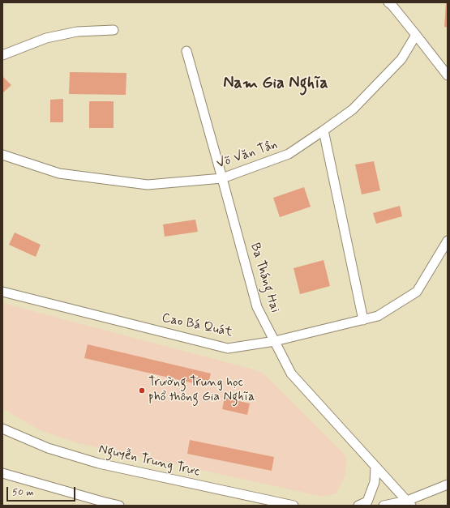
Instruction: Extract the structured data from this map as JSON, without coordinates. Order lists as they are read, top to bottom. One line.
{"streets":{"street":["Võ Văn Tần","Ba Tháng Hai","Cao Bá Quát","Nguyễn Trung Trực"]},"crossings":[["Võ Văn Tần","Ba Tháng Hai"],["Ba Tháng Hai","Cao Bá Quát"]],"districts":["Nam Gia Nghĩa"],"places":["Trường Trung học phổ thông Gia Nghĩa"],"scale_bar":"50 m"}
